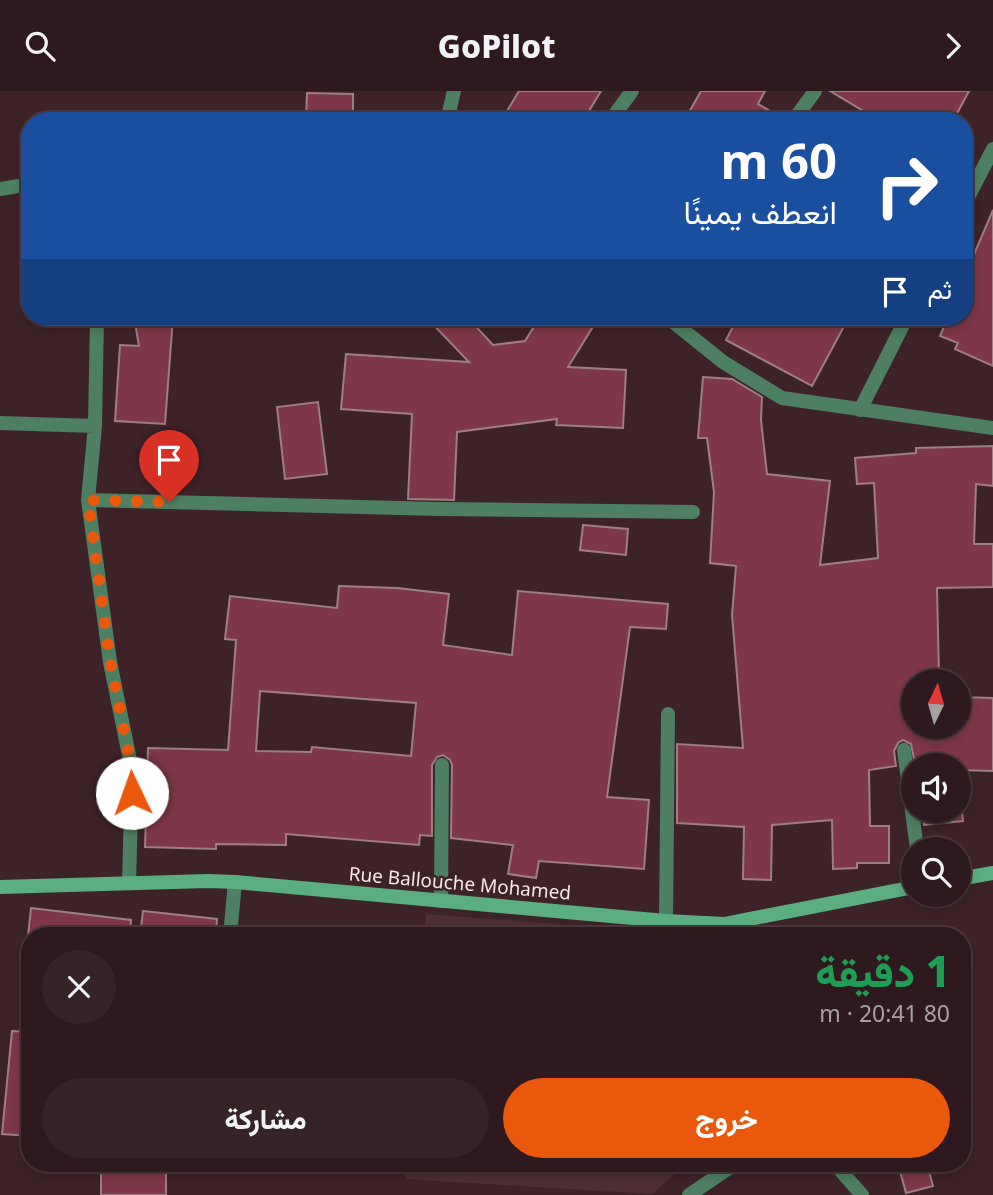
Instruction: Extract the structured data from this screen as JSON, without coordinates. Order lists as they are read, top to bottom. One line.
{"streets":{"street":["Rue Ballouche Mohamed"]},"north":"top","page":{"header":"GoPilot","turn":["60 m","انعطف يمينًا"],"then":"ثم","heading":["1 دقيقة","80 m · 20:41"],"buttons":["خروج","مشاركة"]}}
